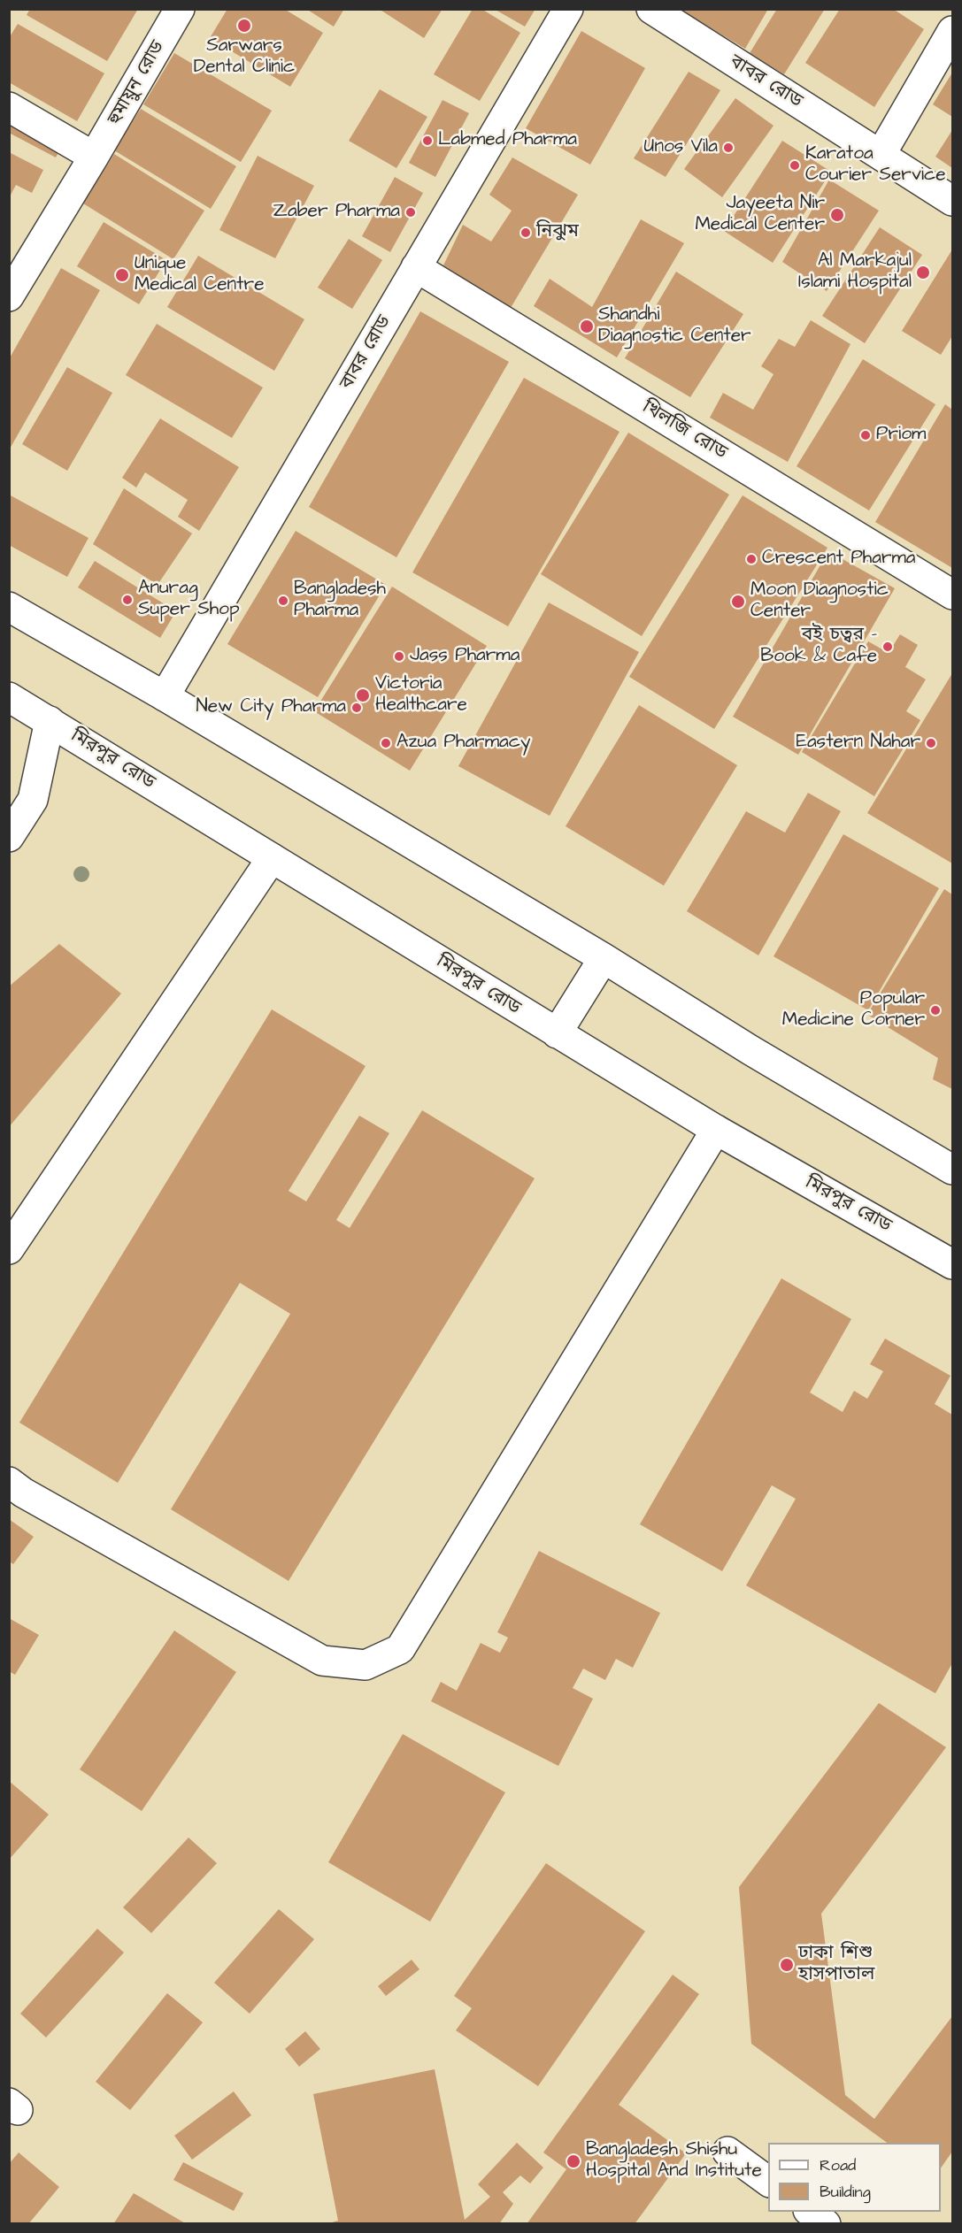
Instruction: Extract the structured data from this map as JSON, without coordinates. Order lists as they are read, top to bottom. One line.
{"streets":{"main road":["বাবর রোড","হুমায়ুন রোড","খিলজি রোড","মিরপুর রোড"]},"crossings":[["বাবর রোড","খিলজি রোড"]],"places":["Sarwars Dental Clinic","Labmed Pharma","Unos Vila","Karatoa Courier Service","Zaber Pharma","Jayeeta Nir Medical Center","নিঝুম","Al Markajul Islami Hospital","Unique Medical Centre","Shandhi Diagnostic Center","Priom","Crescent Pharma","Anurag Super Shop","Bangladesh Pharma","Moon Diagnostic Center","বই চত্বর - Book & Cafe","Jass Pharma","Victoria Healthcare","New City Pharma","Azua Pharmacy","Eastern Nahar","Popular Medicine Corner","ঢাকা শিশু হাসপাতাল","Bangladesh Shishu Hospital And Institute"],"legend":["Road","Building"]}
